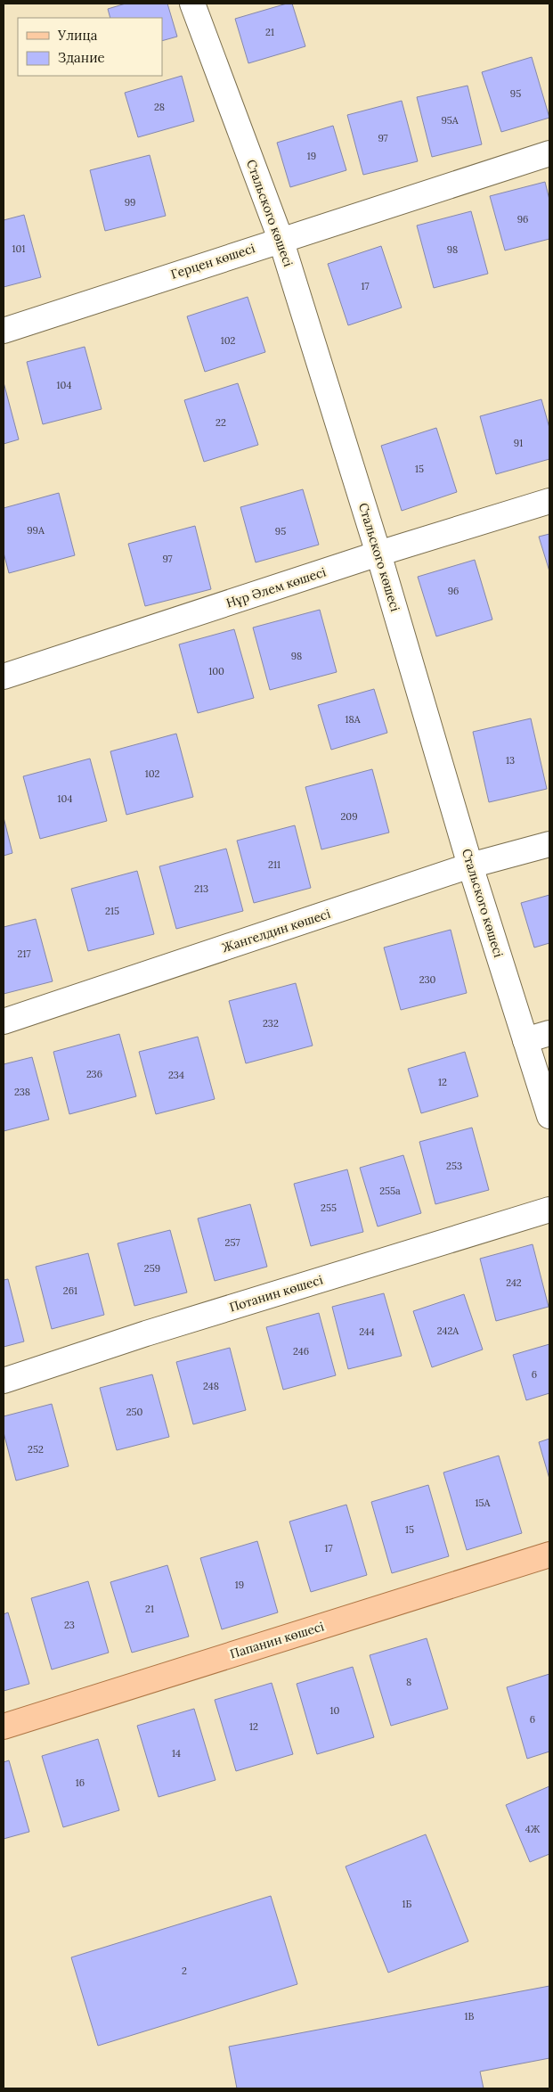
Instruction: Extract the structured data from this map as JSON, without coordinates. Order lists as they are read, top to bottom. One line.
{"streets":{"main road":["Папанин көшесі"],"street":["Стальского көшесі","Герцен көшесі","Нұр Әлем көшесі","Жангелдин көшесі","Потанин көшесі"]},"crossings":[["Стальского көшесі","Герцен көшесі"],["Стальского көшесі","Нұр Әлем көшесі"],["Стальского көшесі","Жангелдин көшесі"]],"house_numbers":["21","95","28","95А","97","19","99","96","101","98","17","102","104","22","91","15","99А","95","97","96","98","100","18А","13","102","104","209","211","213","215","217","230","232","236","234","12","238","253","255а","255","257","259","242","261","242А","244","246","6","248","250","252","15А","15","17","19","21","23","8","10","6","12","14","16","4Ж","1Б","2","1В"],"legend":["Улица","Здание"]}
